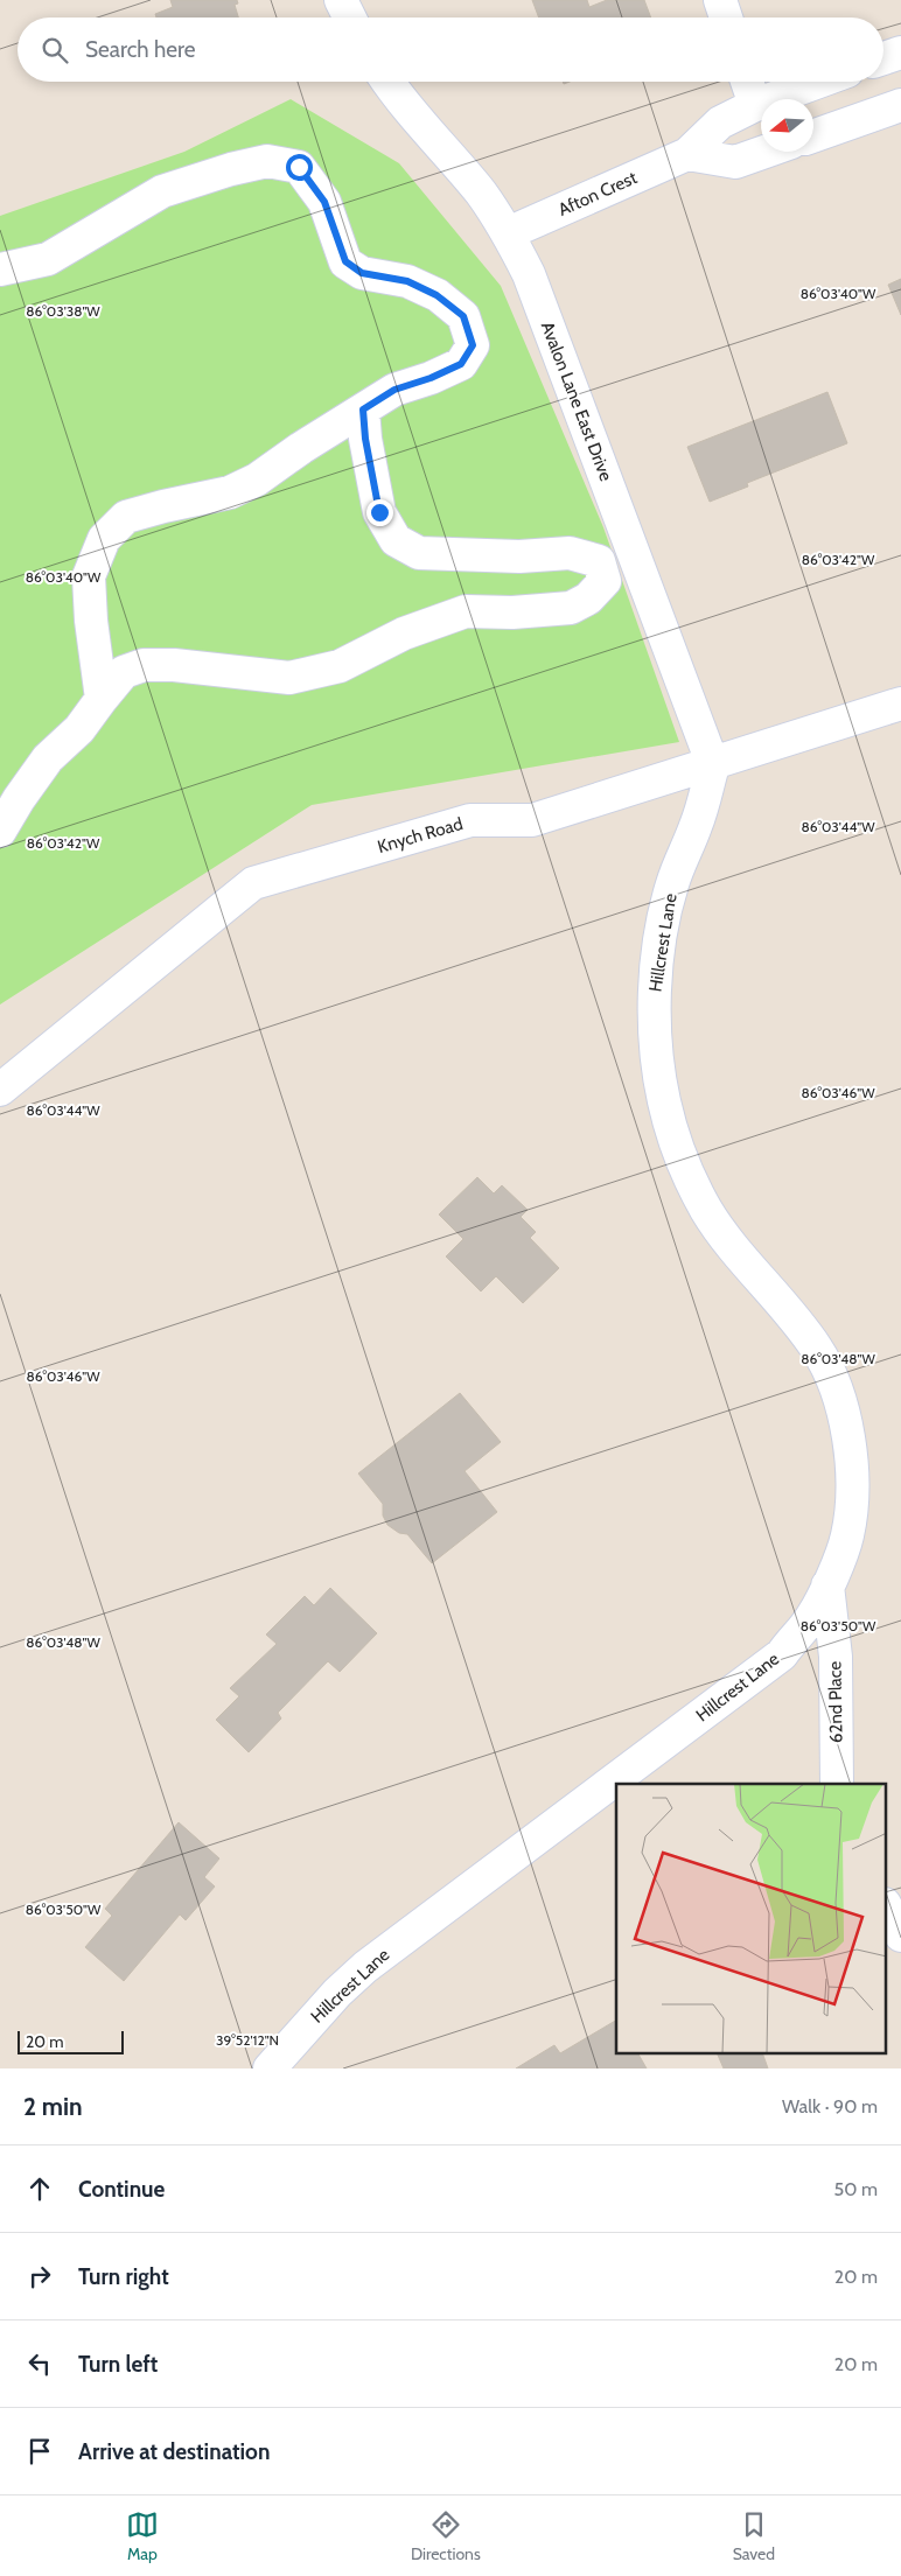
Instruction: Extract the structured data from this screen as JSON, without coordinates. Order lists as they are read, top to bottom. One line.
{"streets":{"street":["Afton Crest","Avalon Lane East Drive","Knych Road","Hillcrest Lane","62nd Place"]},"crossings":[["Afton Crest","Avalon Lane East Drive"],["Avalon Lane East Drive","Knych Road"],["Avalon Lane East Drive","Hillcrest Lane"],["Knych Road","Hillcrest Lane"],["Hillcrest Lane","62nd Place"]],"scale_bar":"20 m","north":"left","page":{"search":"Search here","scale":"20 m","heading":["2 min","Walk · 90 m"],"list":[["Continue","50 m"],["Turn right","20 m"],["Turn left","20 m"],"Arrive at destination"],"nav":["Map","Directions","Saved"]},"coordinates":["86°03'40\"W","86°03'38\"W","86°03'42\"W","86°03'44\"W","86°03'46\"W","86°03'48\"W","86°03'50\"W","39°52'12\"N"]}
